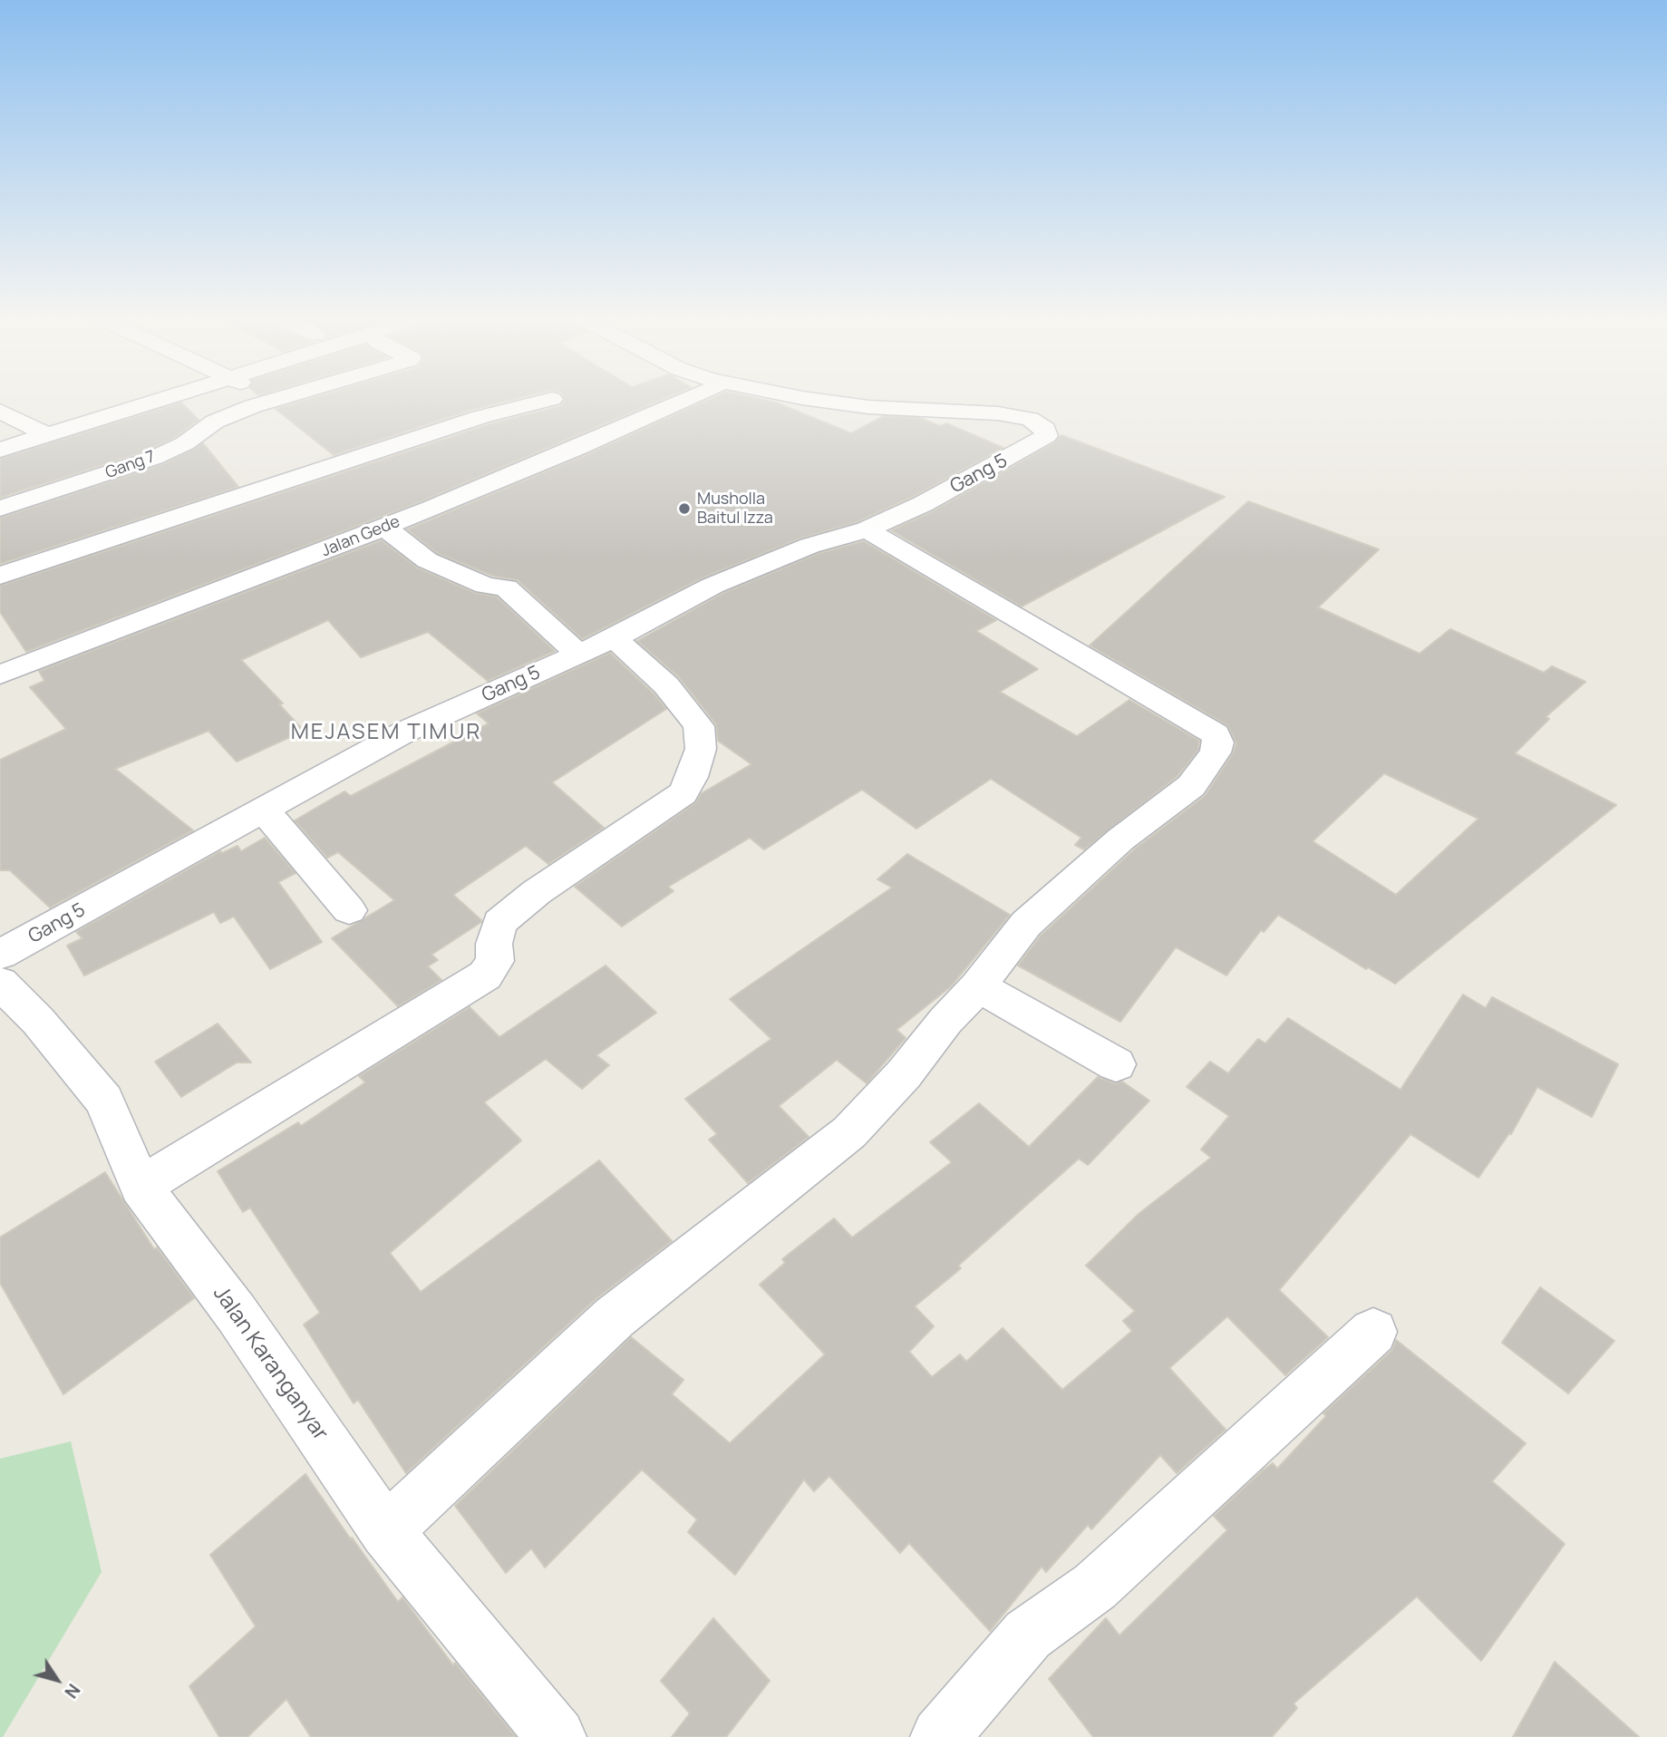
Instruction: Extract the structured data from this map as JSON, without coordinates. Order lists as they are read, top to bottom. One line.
{"streets":{"street":["Gang 7","Gang 5","Jalan Gede","Jalan Karanganyar"]},"districts":["MEJASEM TIMUR"],"places":["Musholla Baitul Izza"],"north":"bottom right"}
